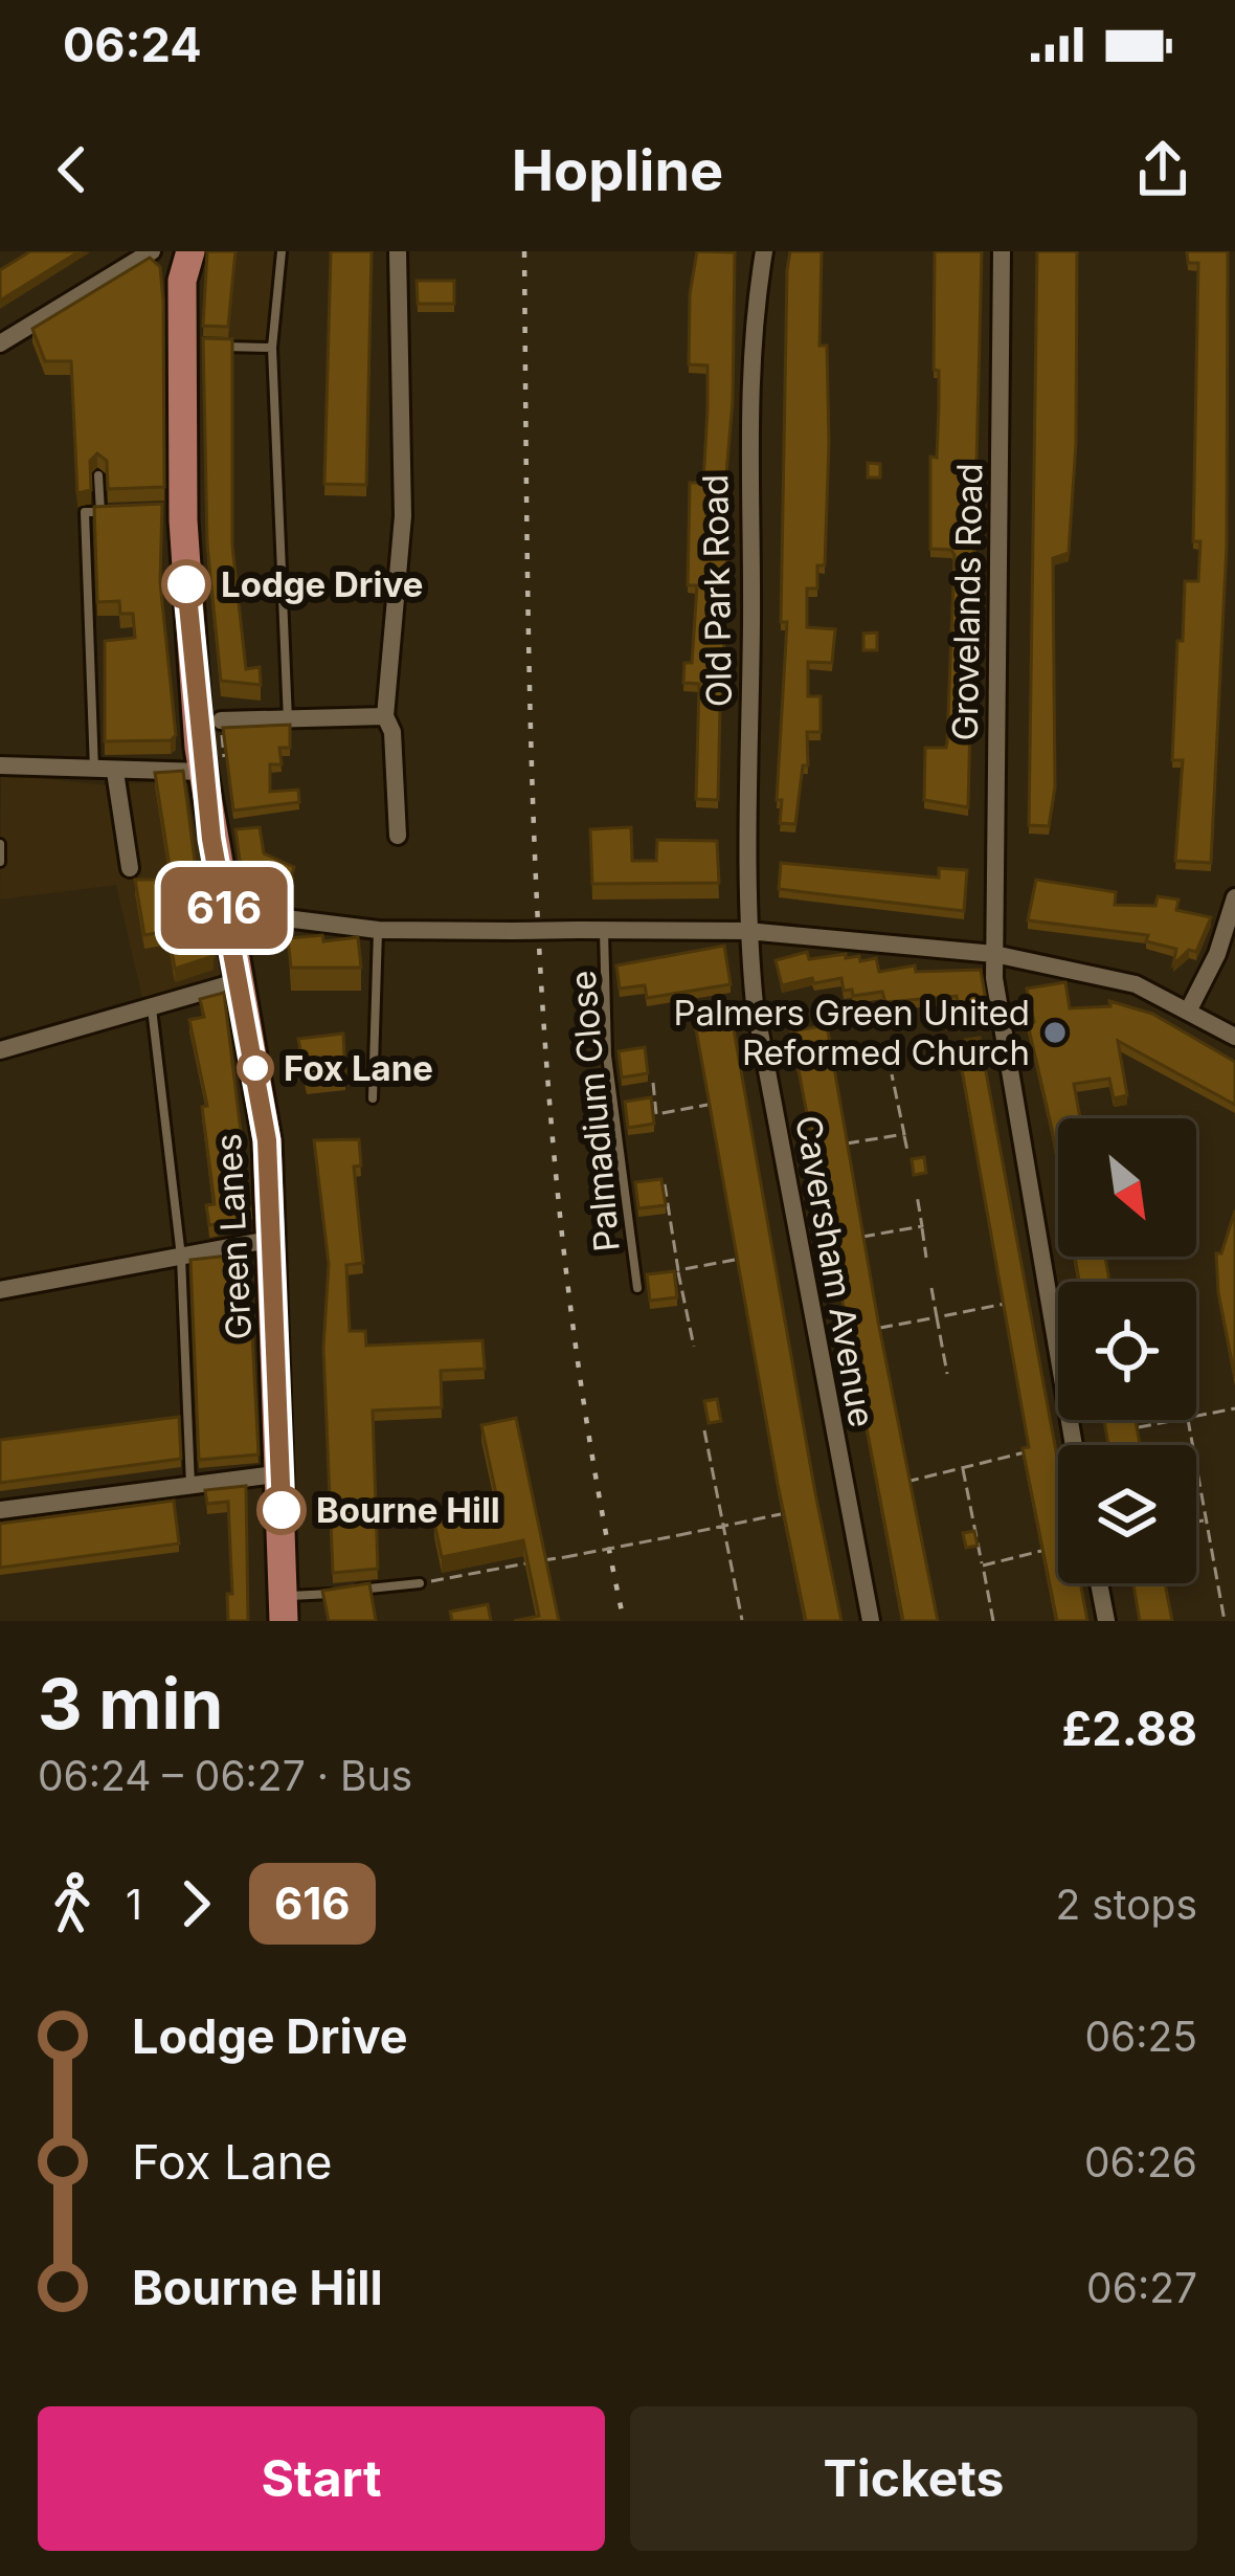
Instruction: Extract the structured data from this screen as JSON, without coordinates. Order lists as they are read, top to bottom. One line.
{"streets":{"main road":["Green Lanes"],"street":["Old Park Road","Grovelands Road","Caversham Avenue"],"lane":["Palmadium Close"]},"crossings":[["Old Park Road","Caversham Avenue"]],"places":["Lodge Drive","Palmers Green United Reformed Church","Fox Lane","Bourne Hill"],"lines":["bus line 616"],"north":"bottom right","page":{"status":"06:24","header":"Hopline","on_map":"616","heading":["3 min","06:24 – 06:27 · Bus","£2.88"],"legs":["1","616","2 stops"],"list":[{"name":"Lodge Drive","value":"06:25"},{"name":"Fox Lane","value":"06:26"},{"name":"Bourne Hill","value":"06:27"}],"buttons":["Start","Tickets"]}}
